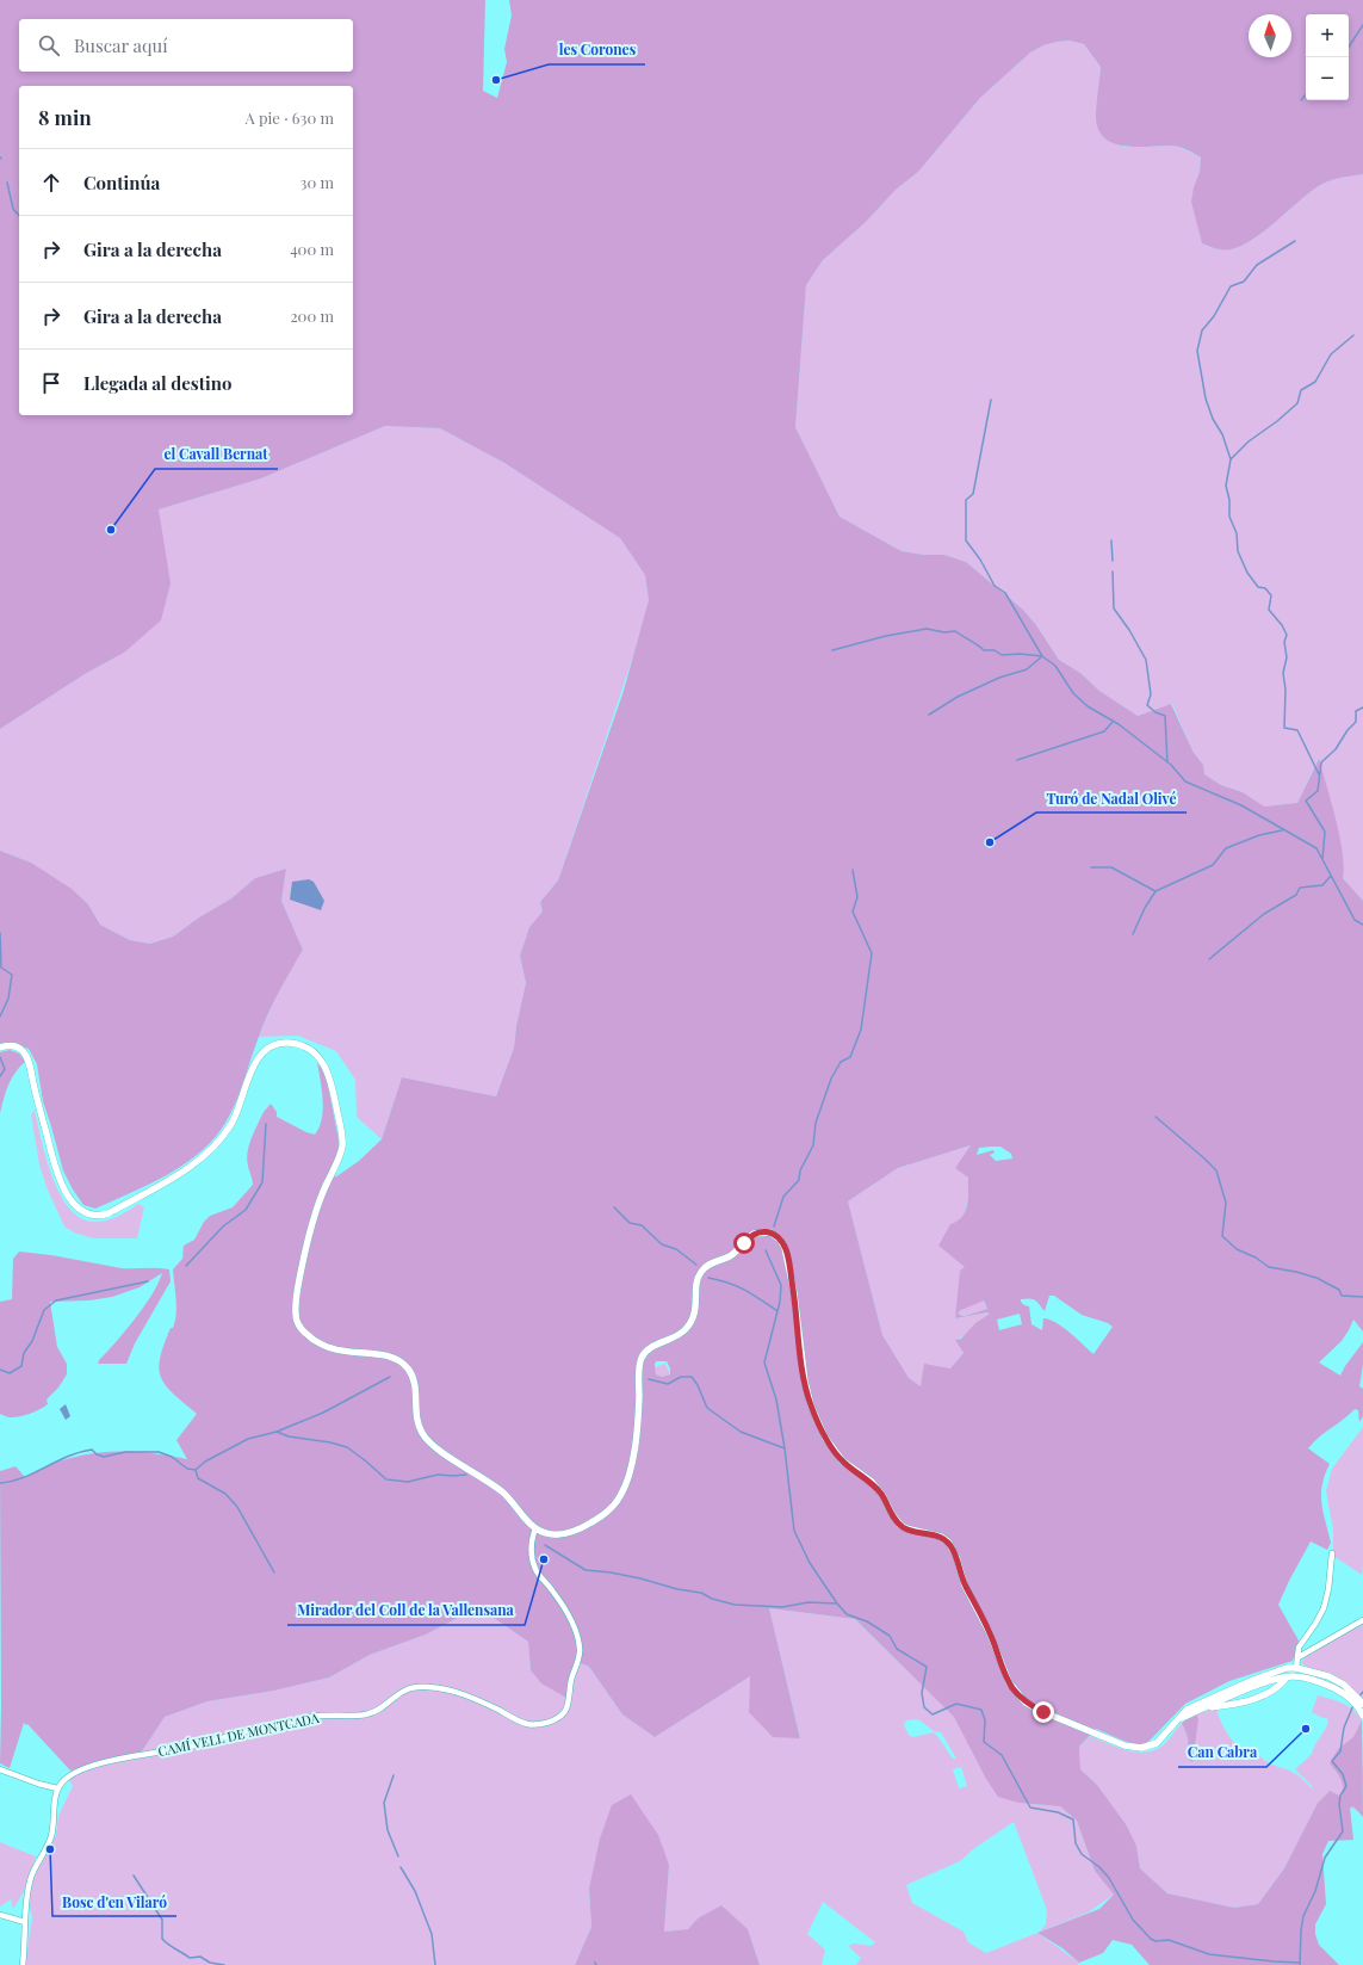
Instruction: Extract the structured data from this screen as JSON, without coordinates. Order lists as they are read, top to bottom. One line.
{"streets":{"street":["CAMÍ VELL DE MONTCADA"]},"places":["les Corones","el Cavall Bernat","Turó de Nadal Olivé","Mirador del Coll de la Vallensana","Can Cabra","Bosc d'en Vilaró"],"north":"top","page":{"map_buttons":["+","−"],"search":"Buscar aquí","heading":["8 min","A pie · 630 m"],"list":[["Continúa","30 m"],["Gira a la derecha","400 m"],["Gira a la derecha","200 m"],"Llegada al destino"]}}
